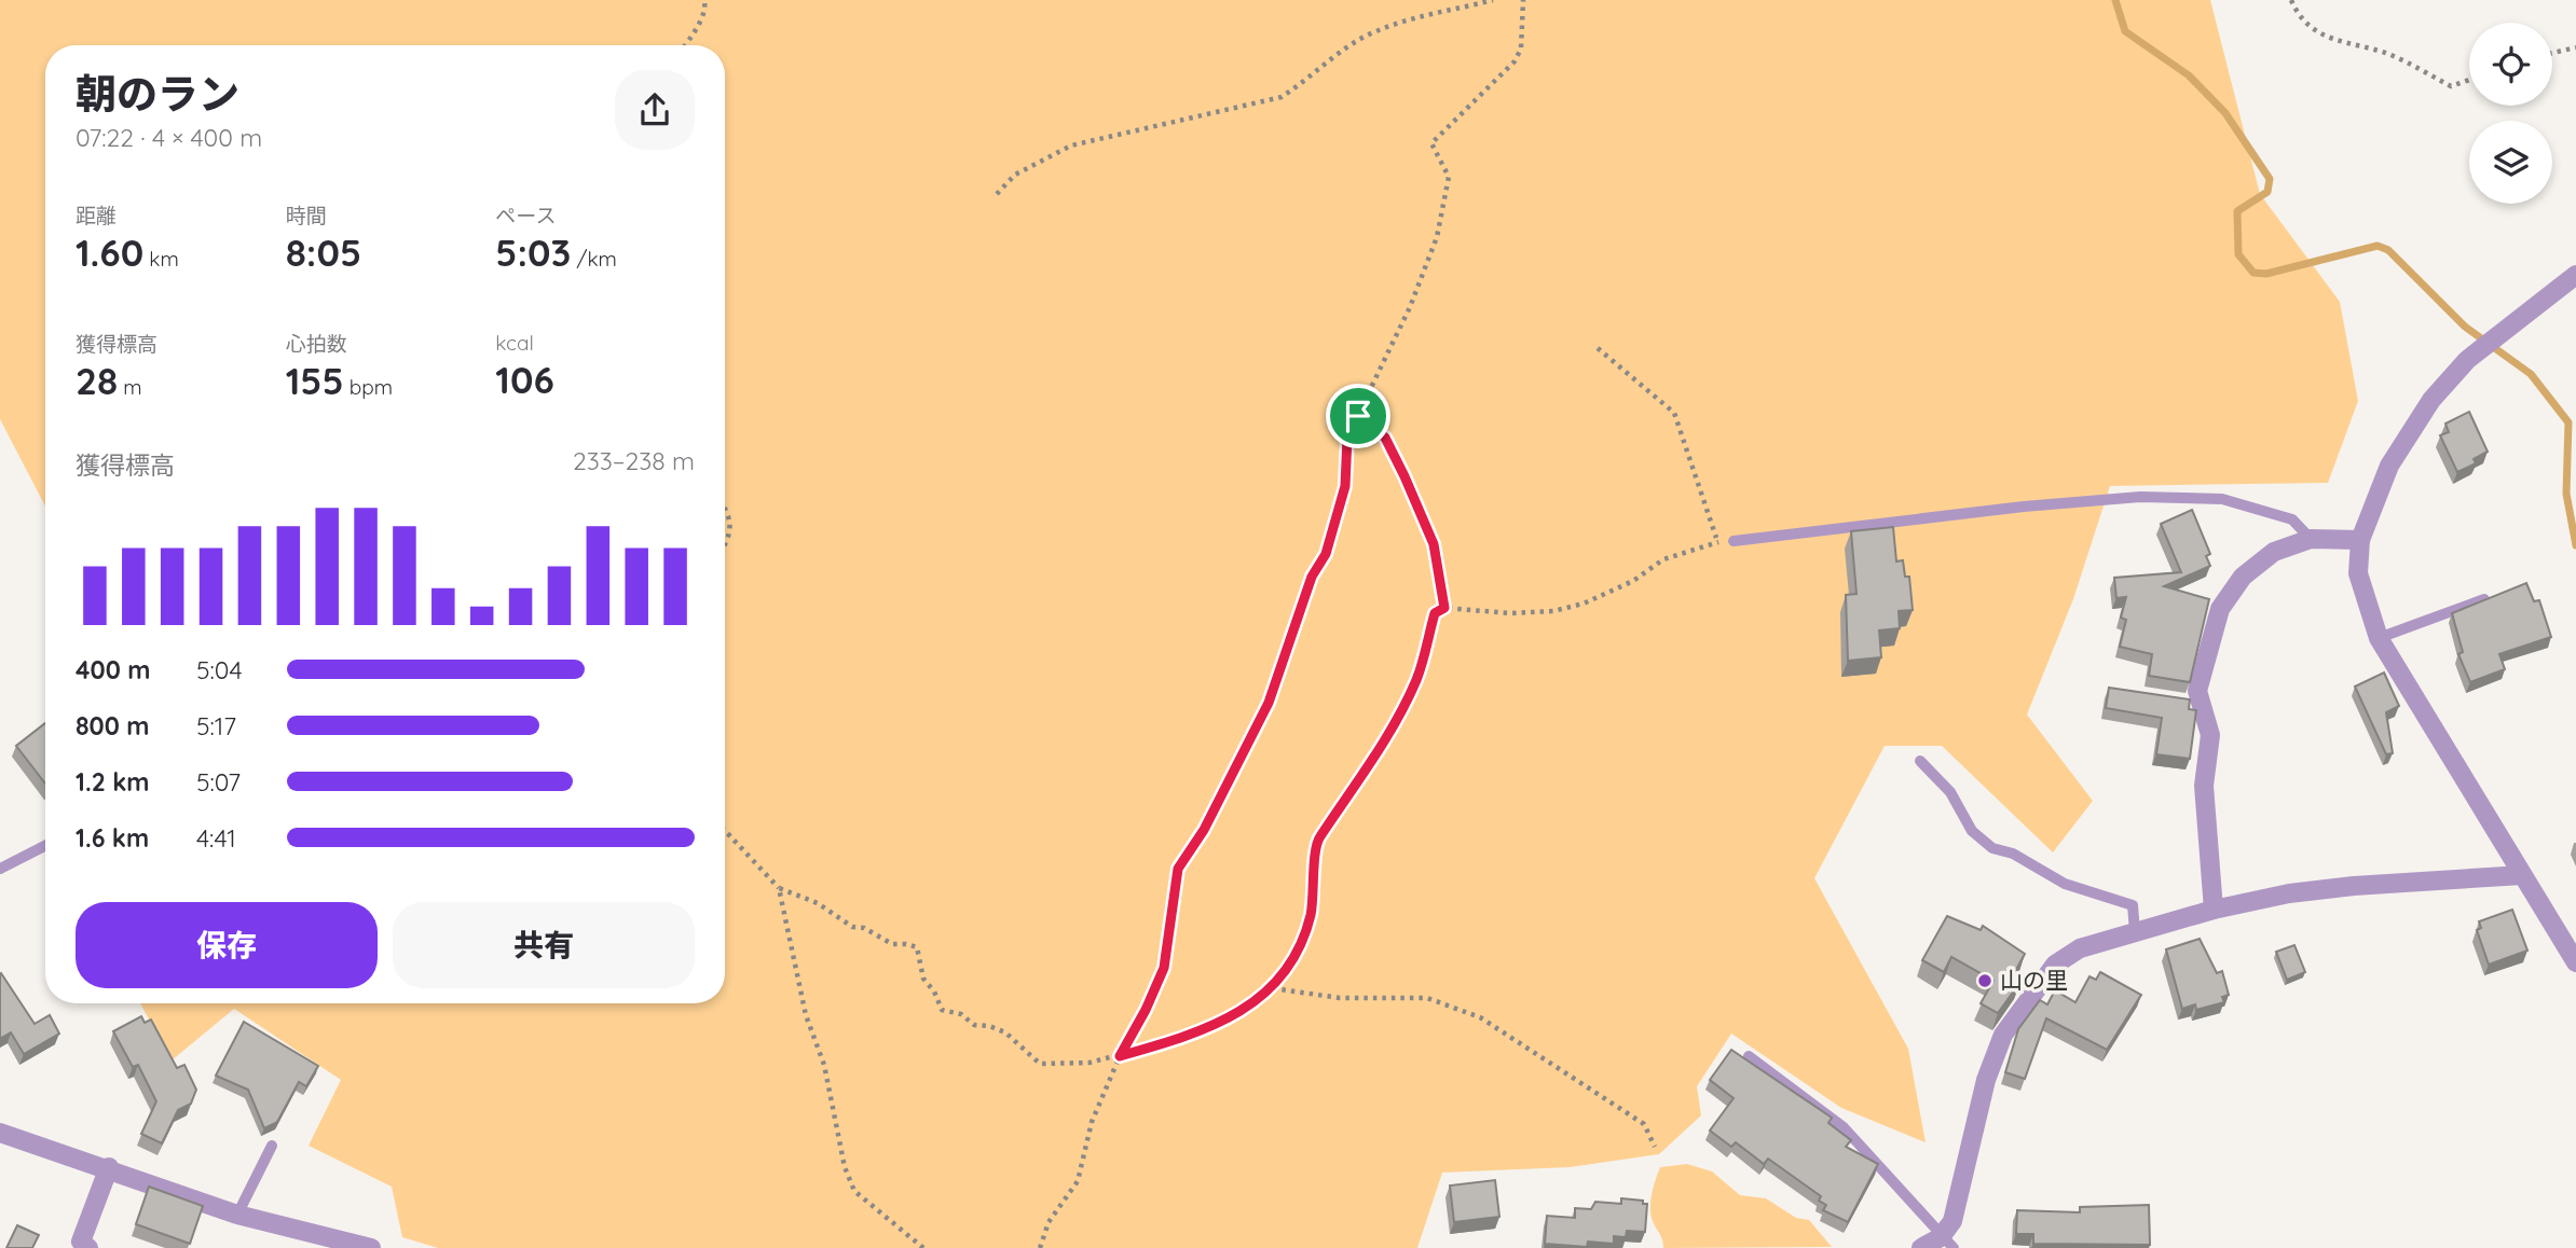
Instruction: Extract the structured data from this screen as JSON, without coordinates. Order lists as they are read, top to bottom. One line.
{"places":["山の里"],"page":{"heading":["朝のラン","07:22 · 4 × 400 m"],"stats":[["距離","1.60 km"],["時間","8:05"],["ペース","5:03 /km"],["獲得標高","28 m"],["心拍数","155 bpm"],["kcal","106"]],"chart":["獲得標高","233–238 m"],"list":[{"name":"400 m","note":"5:04"},{"name":"800 m","note":"5:17"},{"name":"1.2 km","note":"5:07"},{"name":"1.6 km","note":"4:41"}],"buttons":["保存","共有"]}}
